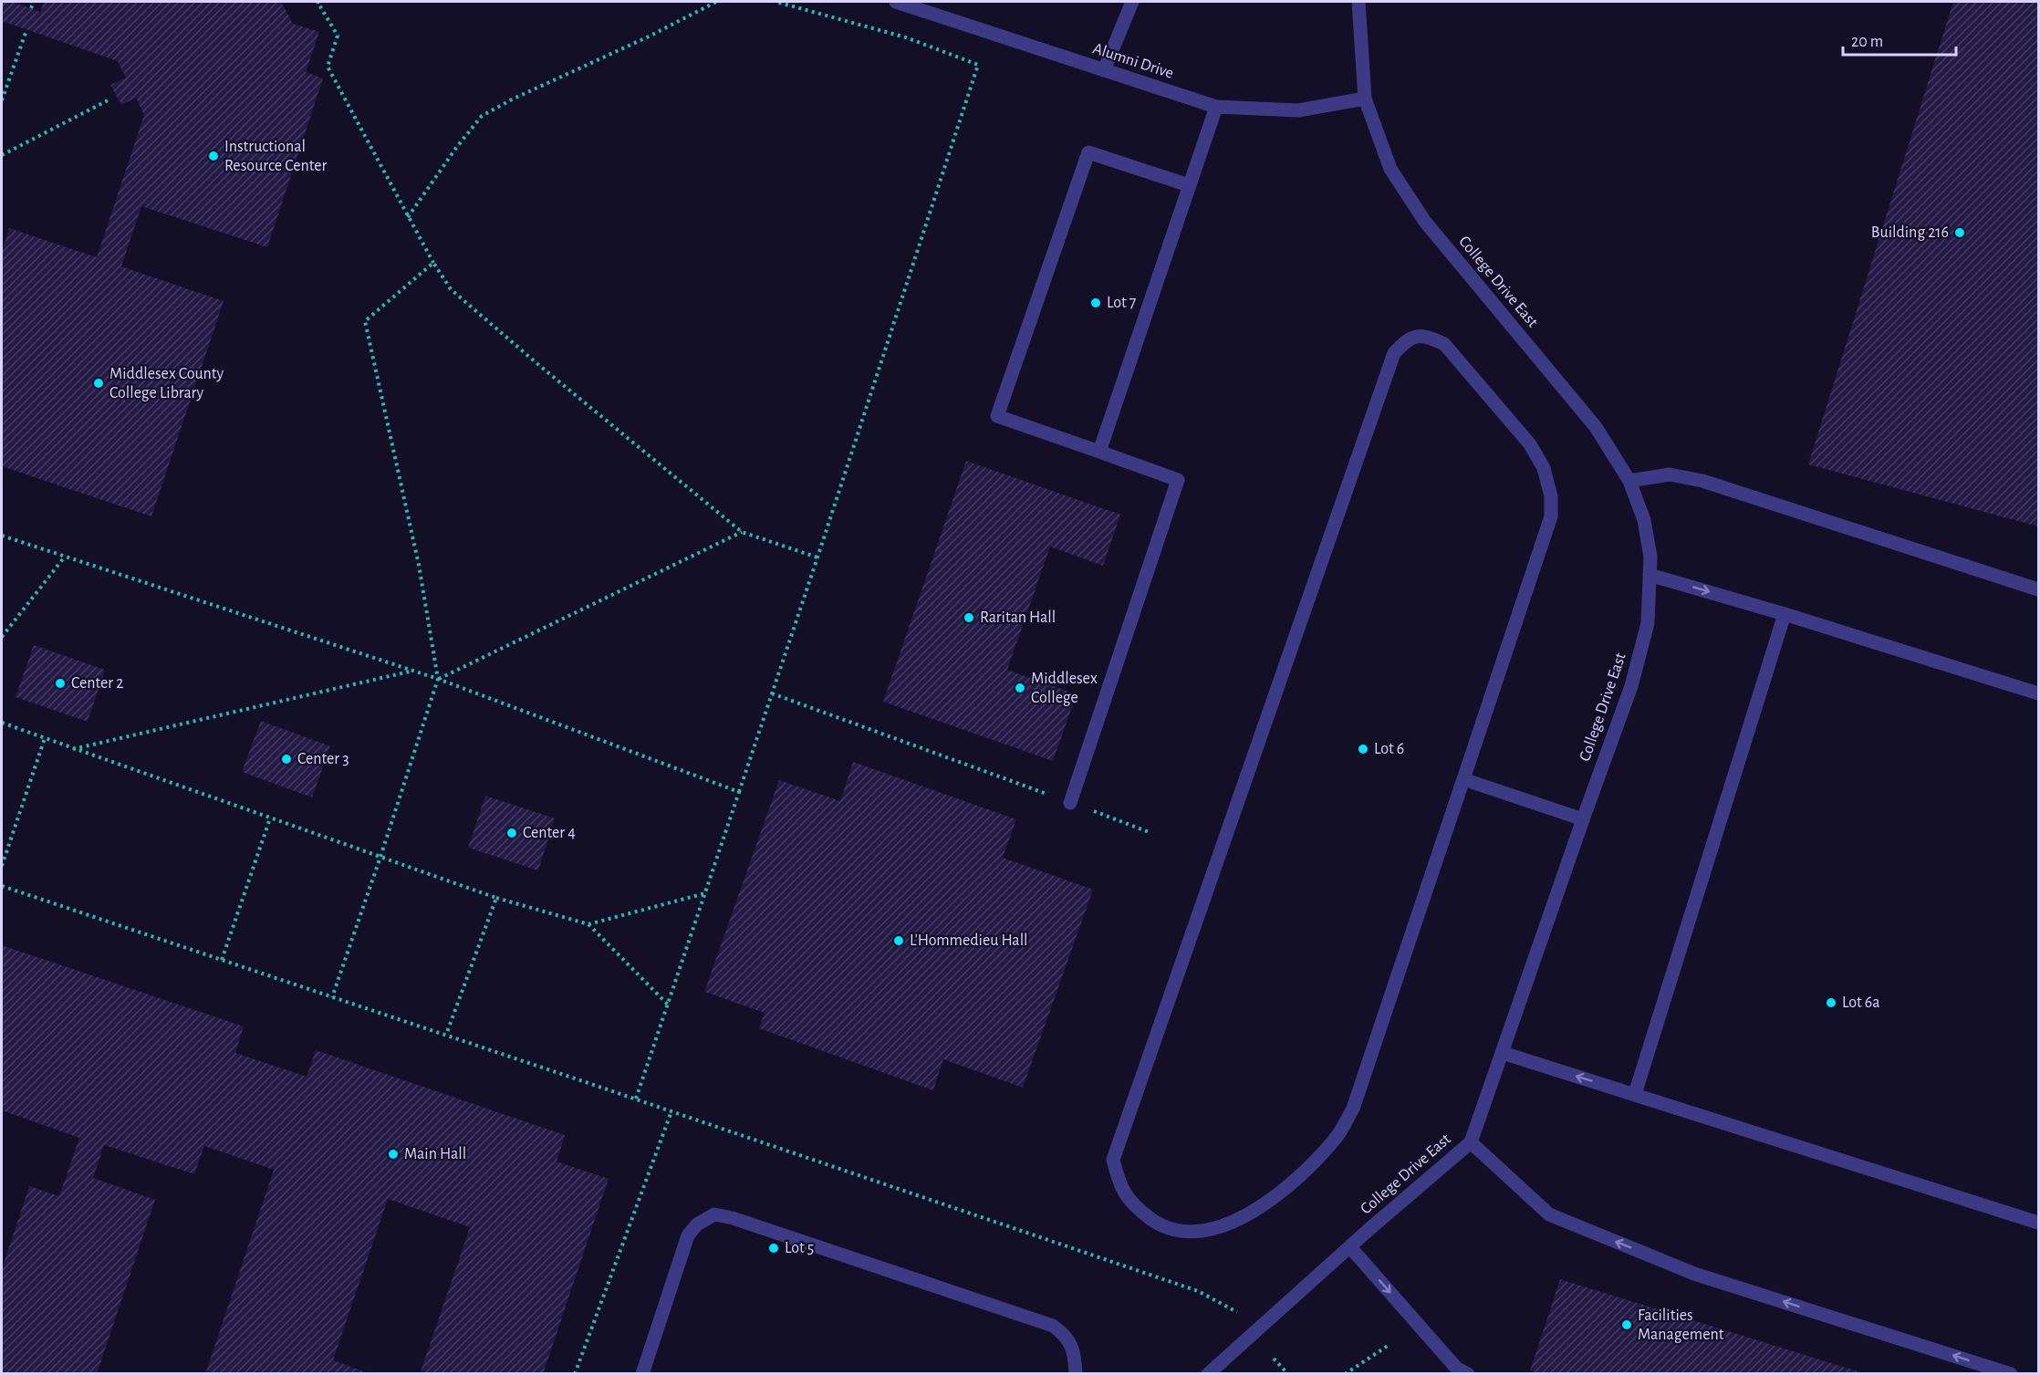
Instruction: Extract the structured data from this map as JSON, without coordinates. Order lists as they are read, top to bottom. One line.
{"streets":{"street":["Alumni Drive","College Drive East"]},"crossings":[["Alumni Drive","College Drive East"]],"places":["Instructional Resource Center","Building 216","Lot 7","Middlesex County College Library","Raritan Hall","Center 2","Middlesex College","Lot 6","Center 3","Center 4","L'Hommedieu Hall","Lot 6a","Main Hall","Lot 5","Facilities Management"],"scale_bar":"20 m"}
